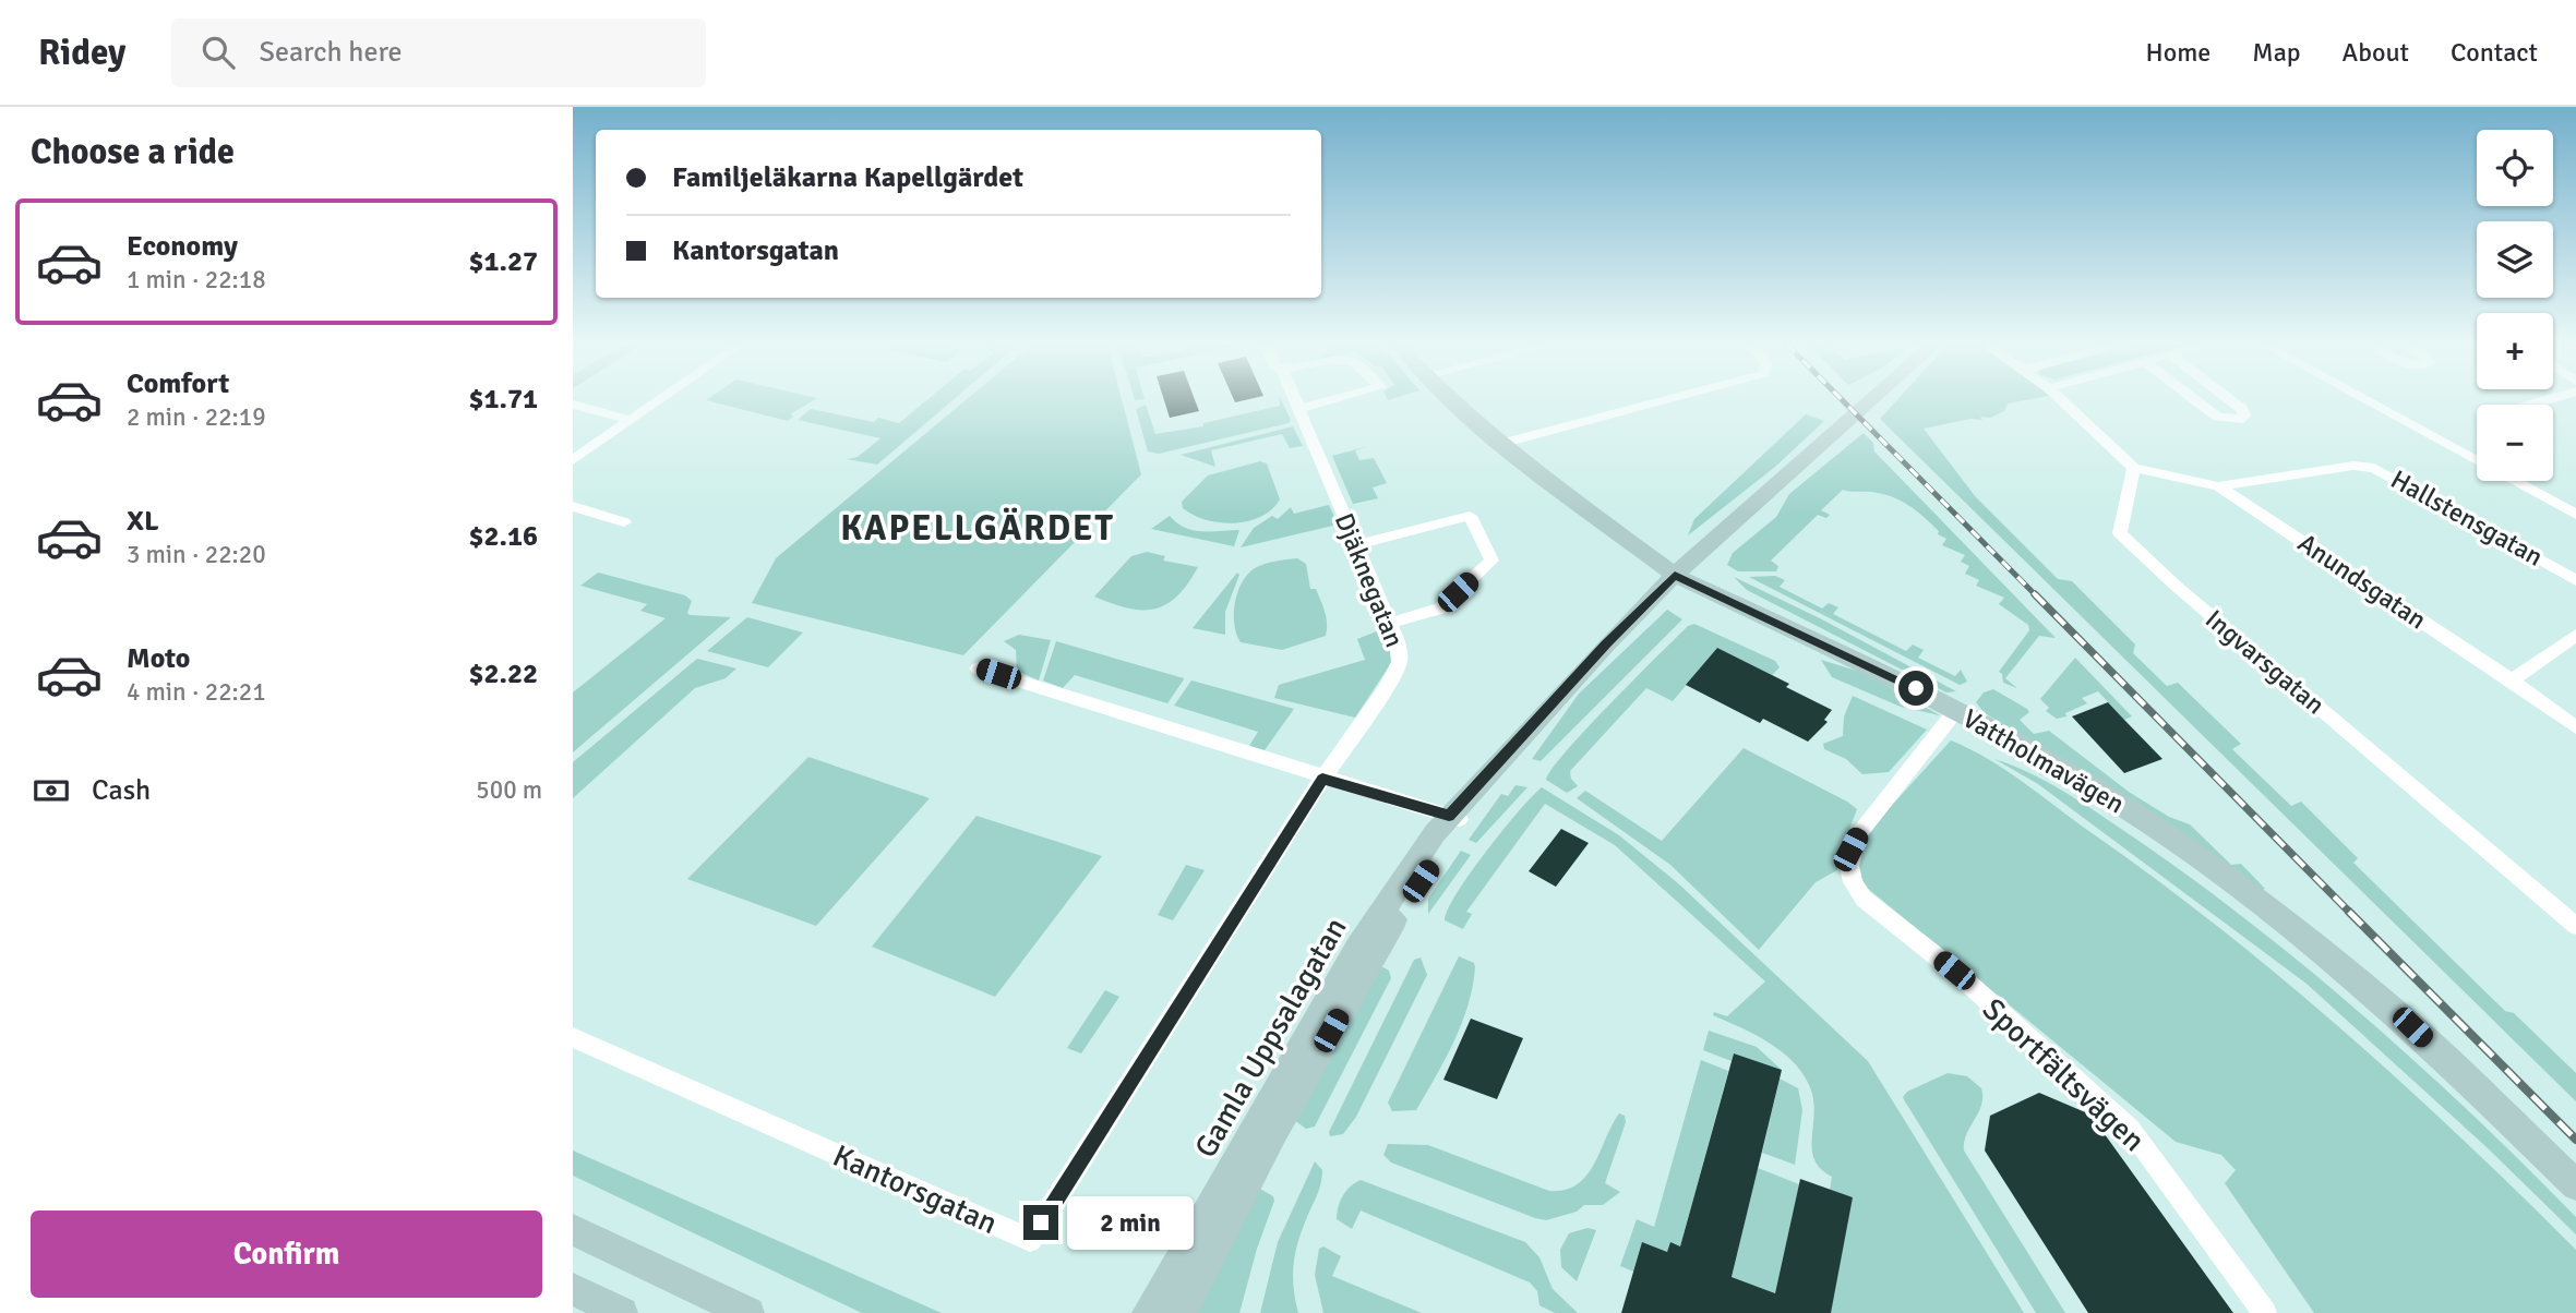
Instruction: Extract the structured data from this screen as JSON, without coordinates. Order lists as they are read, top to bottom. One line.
{"streets":{"main road":["Vattholmavägen","Gamla Uppsalagatan"],"street":["Hallstensgatan","Djäknegatan","Anundsgatan","Ingvarsgatan","Sportfältsvägen","Kantorsgatan"]},"crossings":[["Hallstensgatan","Anundsgatan"],["Djäknegatan","Kantorsgatan"],["Anundsgatan","Ingvarsgatan"],["Vattholmavägen","Gamla Uppsalagatan"],["Vattholmavägen","Sportfältsvägen"]],"districts":["KAPELLGÄRDET"],"page":{"header":"Ridey","search":"Search here","nav":["Home","Map","About","Contact"],"heading":"Choose a ride","map_buttons":["+","−"],"banner":["Familjeläkarna Kapellgärdet","Kantorsgatan"],"list":[{"name":"Economy","note":"1 min · 22:18","value":"$1.27"},{"name":"Comfort","note":"2 min · 22:19","value":"$1.71"},{"name":"XL","note":"3 min · 22:20","value":"$2.16"},{"name":"Moto","note":"4 min · 22:21","value":"$2.22"}],"pay":["Cash","500 m"],"buttons":"Confirm","bubble":"2 min"}}
